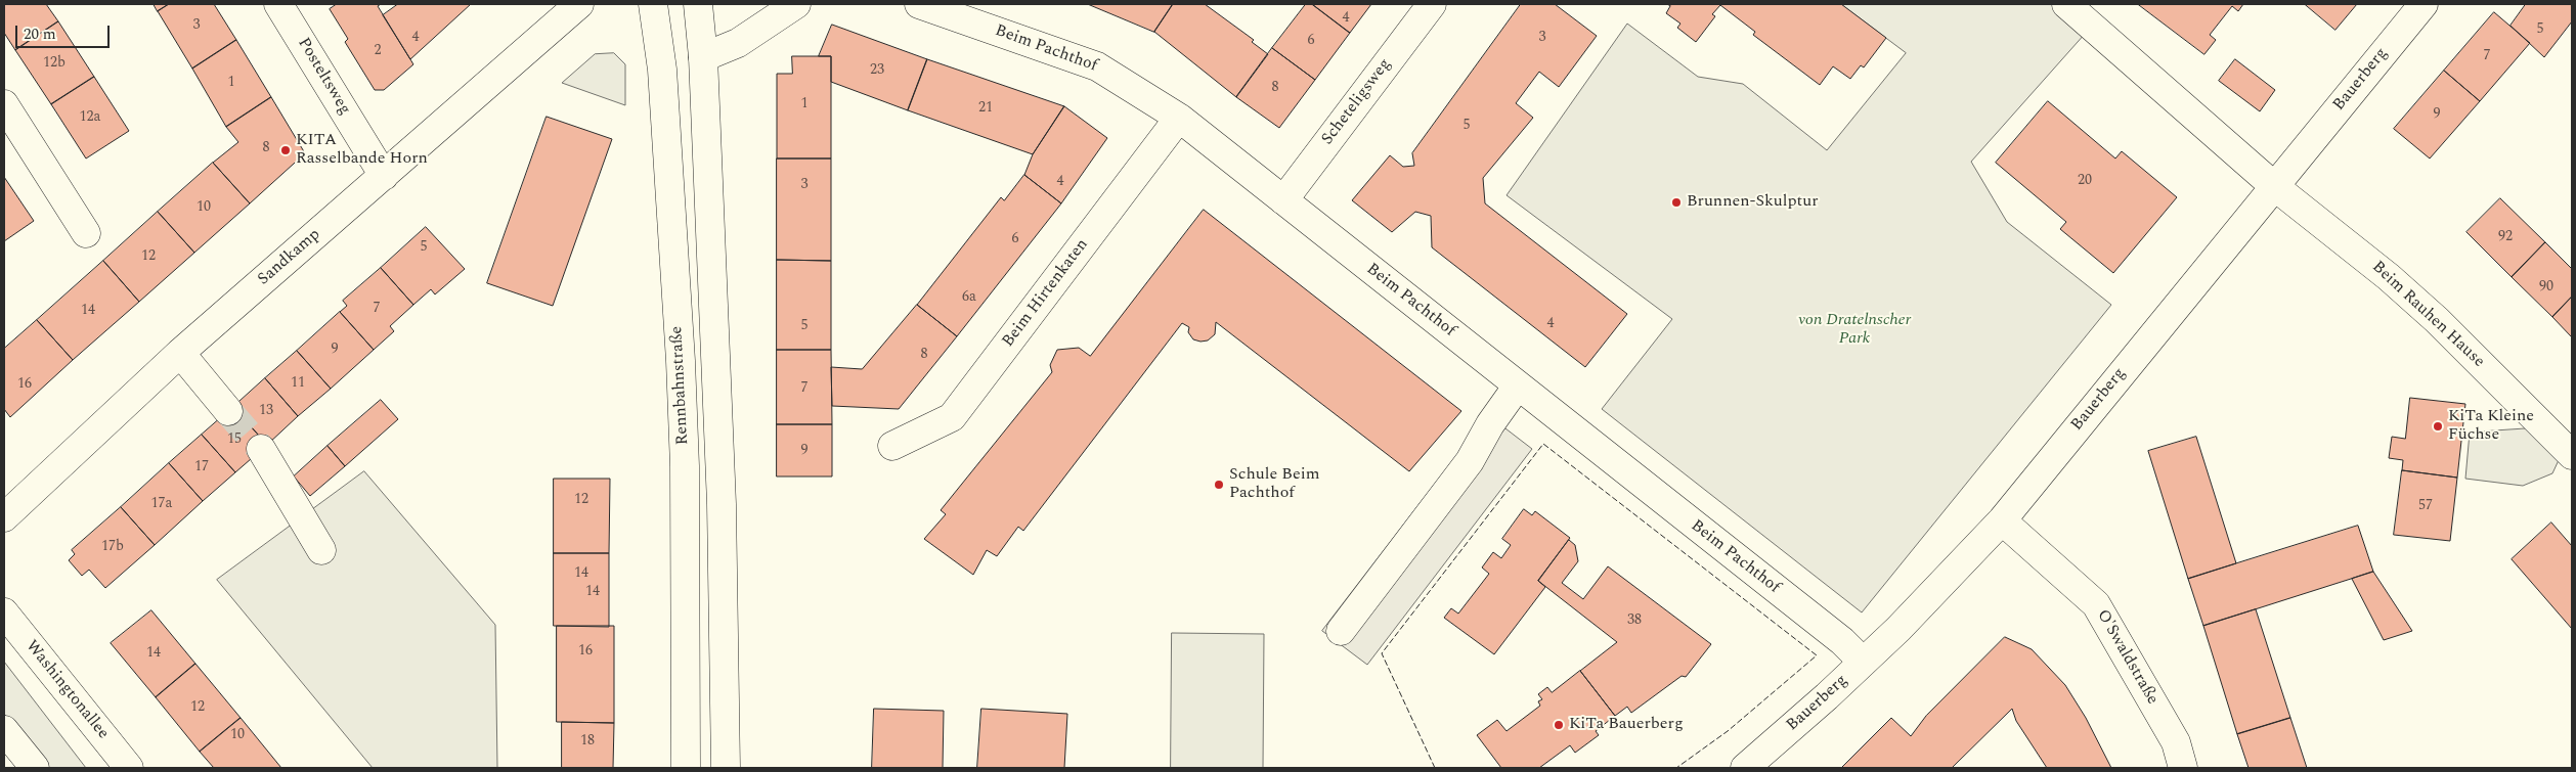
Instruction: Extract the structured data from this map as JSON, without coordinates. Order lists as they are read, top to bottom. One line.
{"streets":{"street":["Beim Pachthof","Posteltsweg","Bauerberg","Scheteligsweg","Sandkamp","Beim Hirtenkaten","Beim Rauhen Hause","Rennbahnstraße","O'Swaldstraße","Washingtonallee"]},"crossings":[["Beim Pachthof","Bauerberg"],["Beim Pachthof","Scheteligsweg"],["Beim Pachthof","Beim Hirtenkaten"],["Posteltsweg","Sandkamp"],["Bauerberg","Beim Rauhen Hause"],["Bauerberg","O'Swaldstraße"]],"parks":["von Dratelnscher Park"],"places":["KITA Rasselbande Horn","Brunnen-Skulptur","KiTa Kleine Füchse","Schule Beim Pachthof","KiTa Bauerberg"],"house_numbers":["4","3","5","4","3","6","2","7","12b","23","1","8","1","21","9","12a","5","8","20","4","3","10","92","6","5","12","90","6a","7","14","4","5","9","8","11","16","7","13","15","9","17","12","17a","57","17b","14","14","38","16","14","12","10","18"],"scale_bar":"20 m"}
